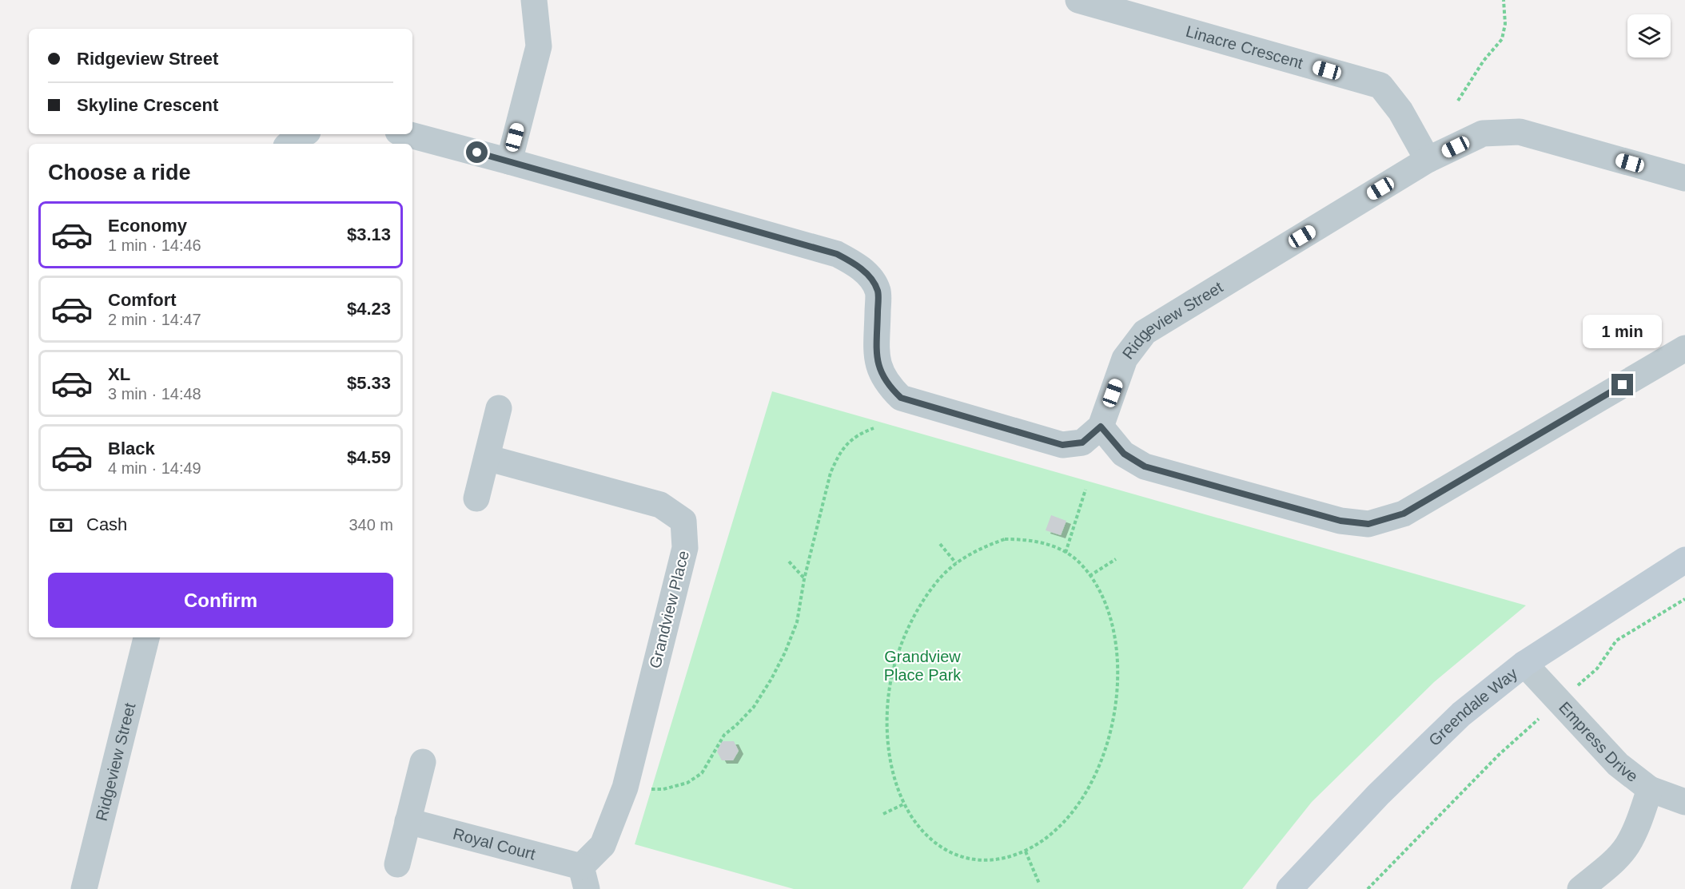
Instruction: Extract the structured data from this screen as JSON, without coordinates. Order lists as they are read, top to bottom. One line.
{"streets":{"street":["Linacre Crescent","Ridgeview Street","Grandview Place","Greendale Way","Empress Drive","Royal Court"]},"crossings":[["Linacre Crescent","Ridgeview Street"],["Grandview Place","Royal Court"],["Greendale Way","Empress Drive"]],"parks":["Grandview Place Park"],"page":{"banner":["Ridgeview Street","Skyline Crescent"],"heading":"Choose a ride","list":[{"name":"Economy","note":"1 min · 14:46","value":"$3.13"},{"name":"Comfort","note":"2 min · 14:47","value":"$4.23"},{"name":"XL","note":"3 min · 14:48","value":"$5.33"},{"name":"Black","note":"4 min · 14:49","value":"$4.59"}],"bubble":"1 min","pay":["Cash","340 m"],"buttons":"Confirm"}}
